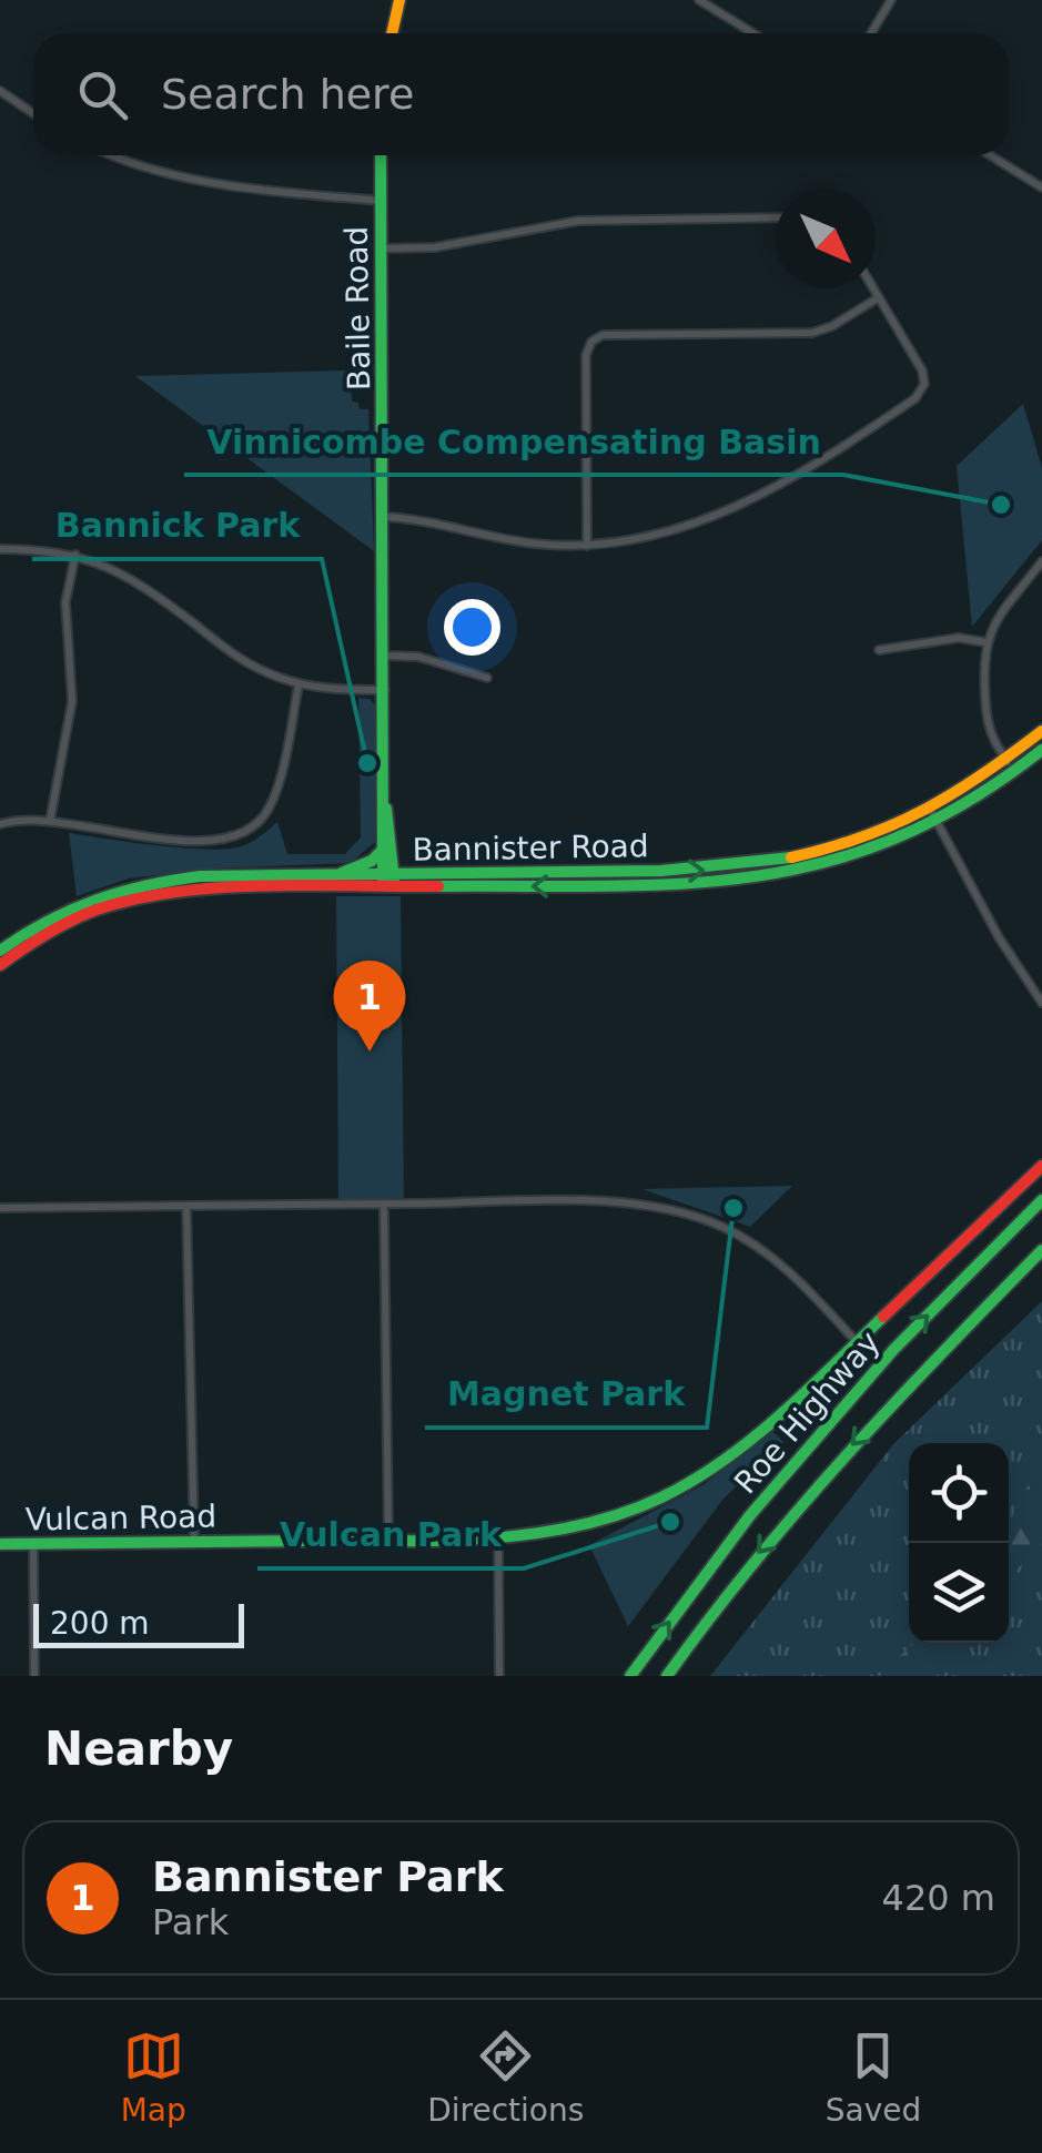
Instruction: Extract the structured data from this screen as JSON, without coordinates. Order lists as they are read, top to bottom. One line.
{"streets":{"main road":["Baile Road","Bannister Road","Roe Highway","Vulcan Road"]},"crossings":[["Baile Road","Bannister Road"]],"places":["Vinnicombe Compensating Basin","Bannick Park","Magnet Park","Vulcan Park"],"scale_bar":"200 m","north":"bottom right","page":{"search":"Search here","pins":"1","scale":"200 m","heading":"Nearby","list":[{"mark":"1","name":"Bannister Park","note":"Park","value":"420 m"}],"nav":["Map","Directions","Saved"]}}
